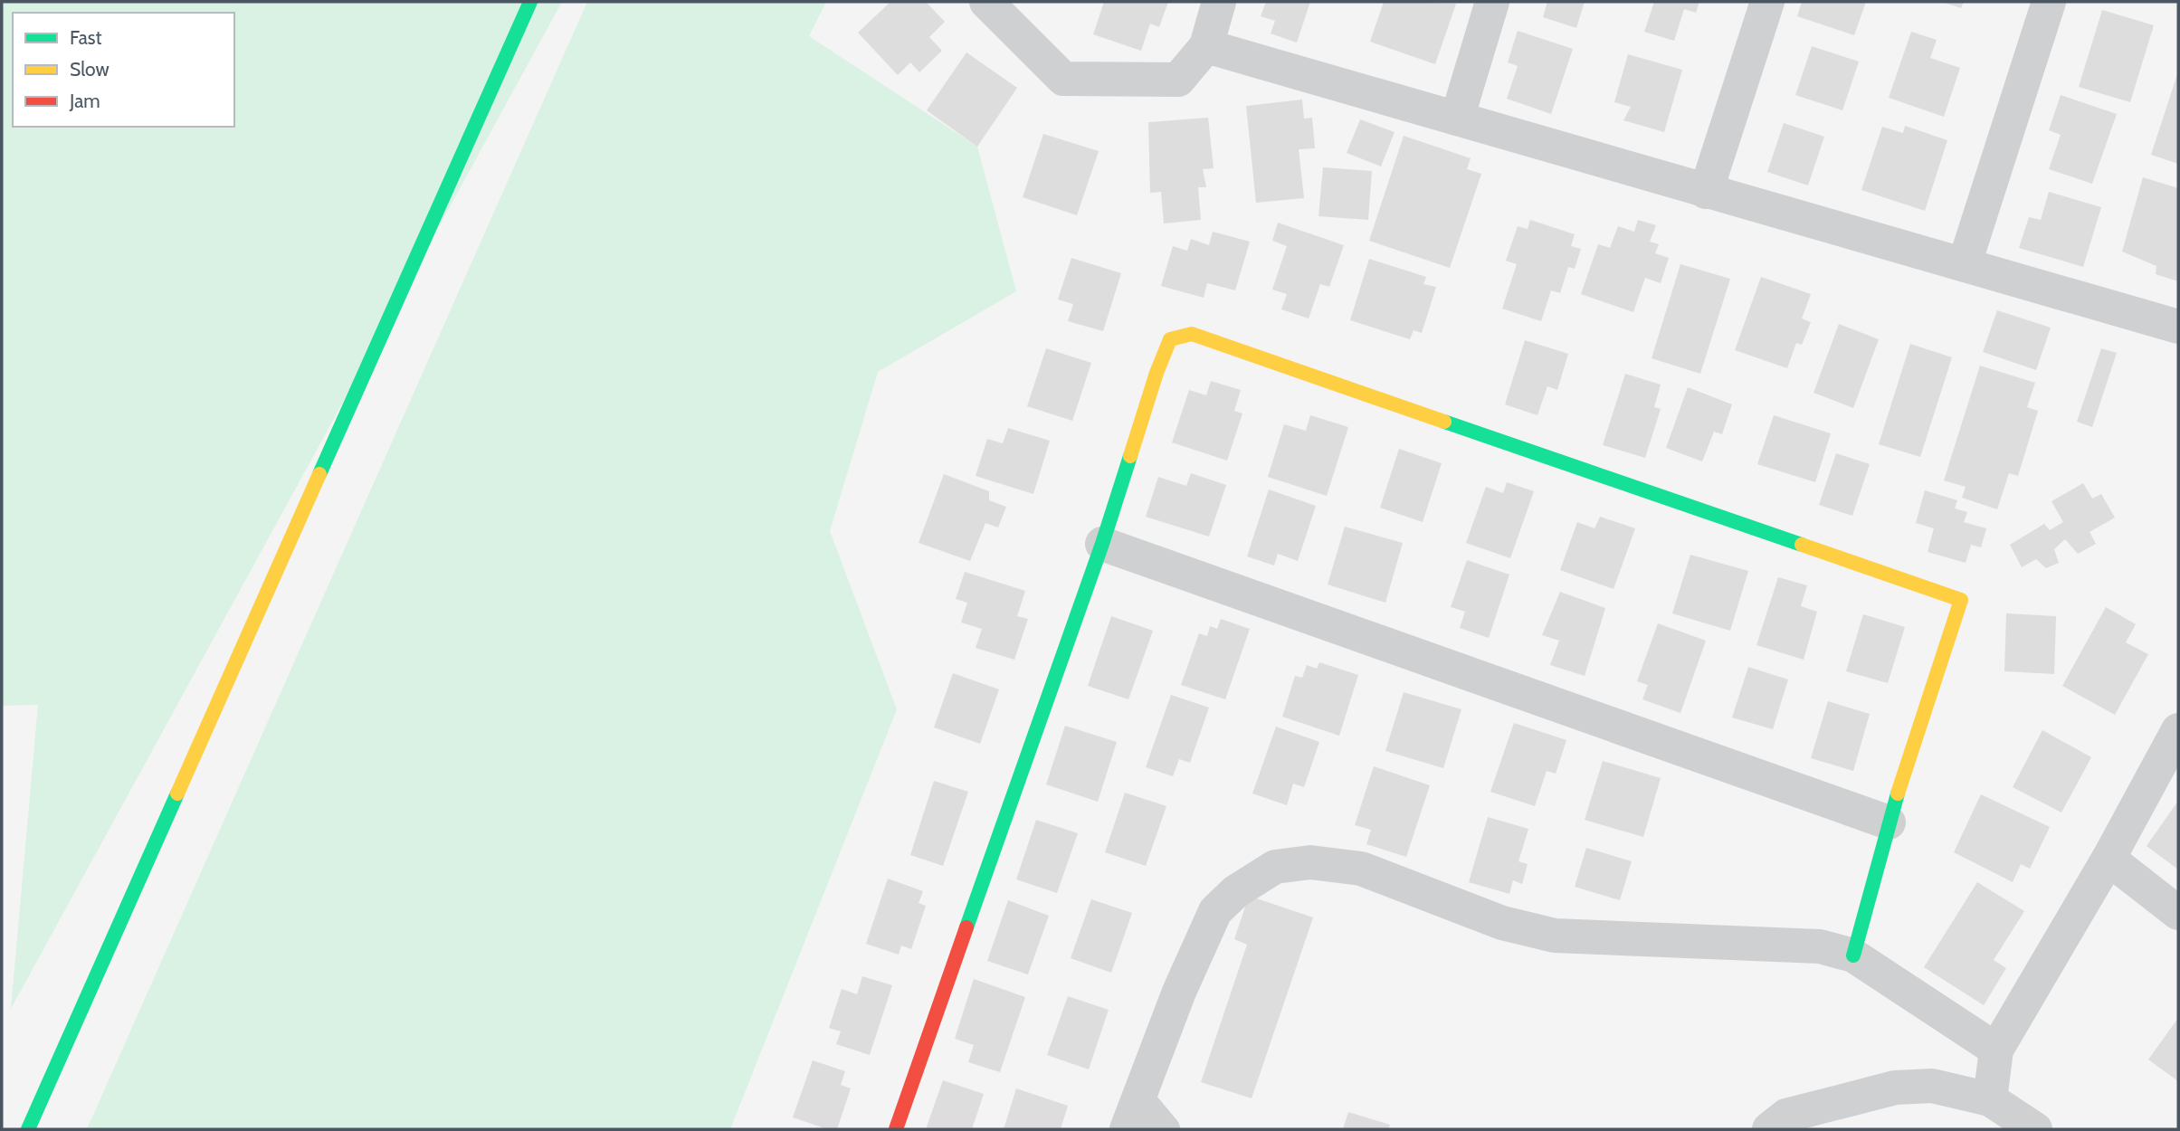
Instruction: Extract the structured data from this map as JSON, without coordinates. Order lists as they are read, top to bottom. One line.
{"legend":["Fast","Slow","Jam"]}
